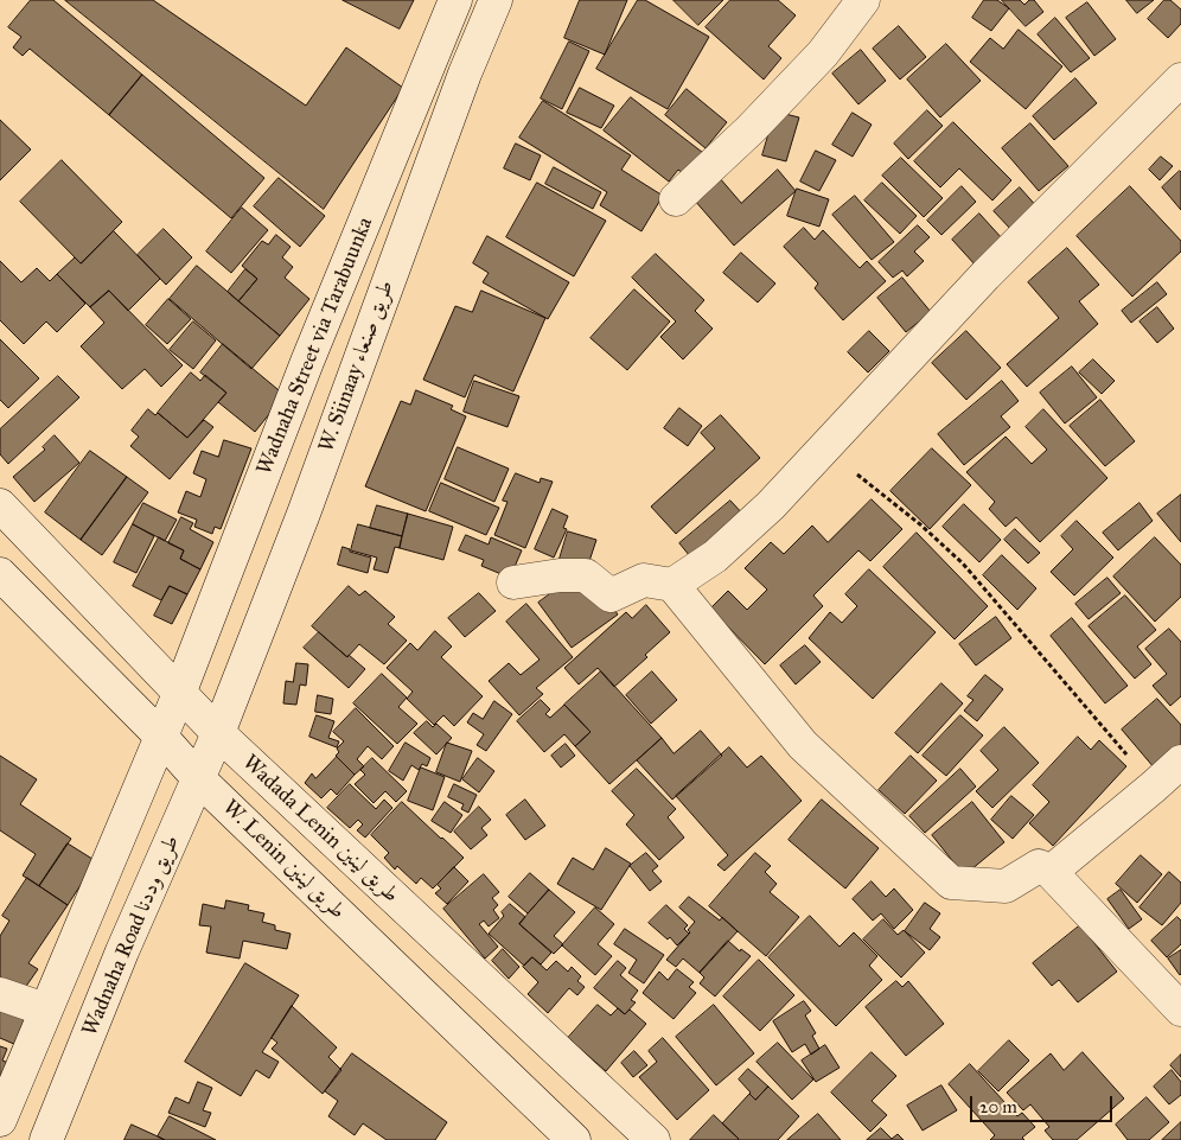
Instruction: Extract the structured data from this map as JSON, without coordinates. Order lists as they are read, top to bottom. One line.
{"streets":{"main road":["Wadnaha Street via Tarabuunka","W. Siinaay طريق صنعاء","Wadada Lenin طريق لينين","W. Lenin طريق لينين","Wadnaha Road طريق وددنا"]},"crossings":[["Wadnaha Street via Tarabuunka","Wadada Lenin طريق لينين"],["W. Siinaay طريق صنعاء","Wadada Lenin طريق لينين"],["W. Siinaay طريق صنعاء","Wadnaha Road طريق وددنا"],["Wadada Lenin طريق لينين","Wadnaha Road طريق وددنا"],["W. Lenin طريق لينين","Wadnaha Road طريق وددنا"]],"scale_bar":"20 m"}
